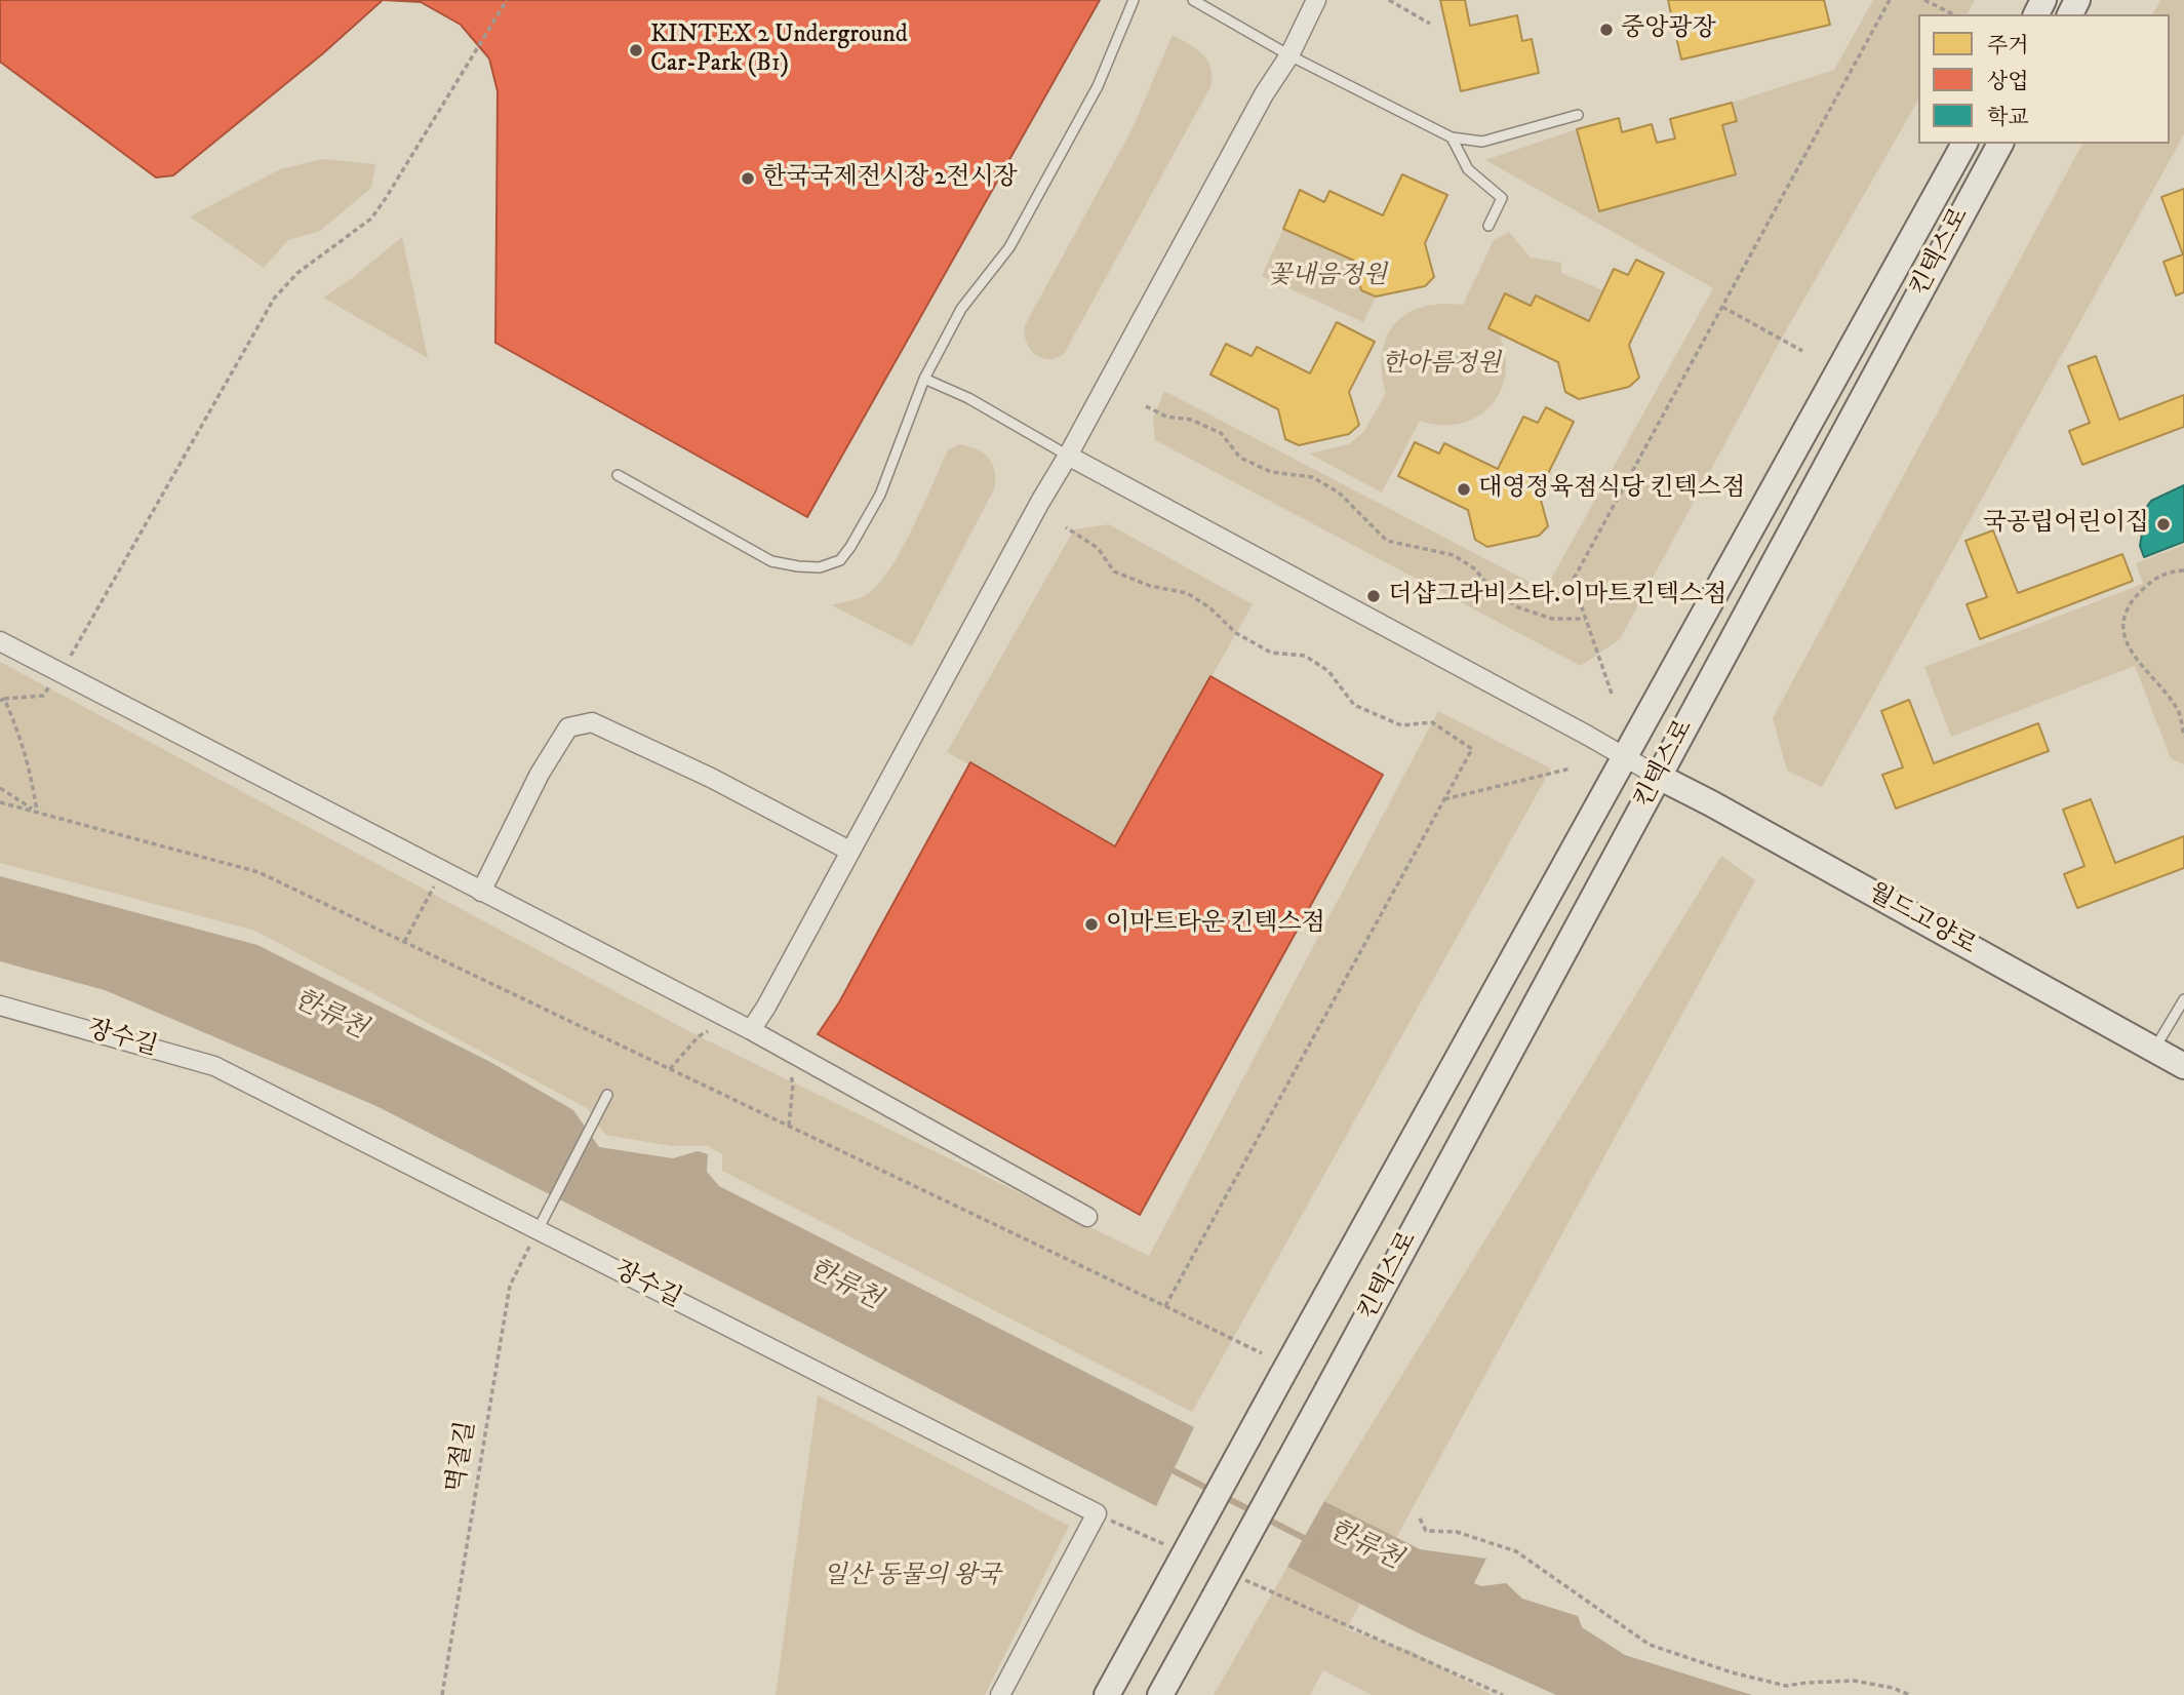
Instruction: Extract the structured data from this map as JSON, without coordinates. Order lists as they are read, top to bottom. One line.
{"streets":{"main road":["킨텍스로","월드고양로"],"street":["장수길"],"path":["멱절길"]},"crossings":[["킨텍스로","월드고양로"],["장수길","멱절길"]],"water":["한류천"],"parks":["꽃내음정원","한아름정원","일산 동물의 왕국"],"places":["중앙광장","KINTEX 2 Underground Car-Park (B1)","한국국제전시장 2전시장","대영정육점식당 킨텍스점","국공립어린이집","더샵그라비스타.이마트킨텍스점","이마트타운 킨텍스점"],"legend":["주거","상업","학교"]}
